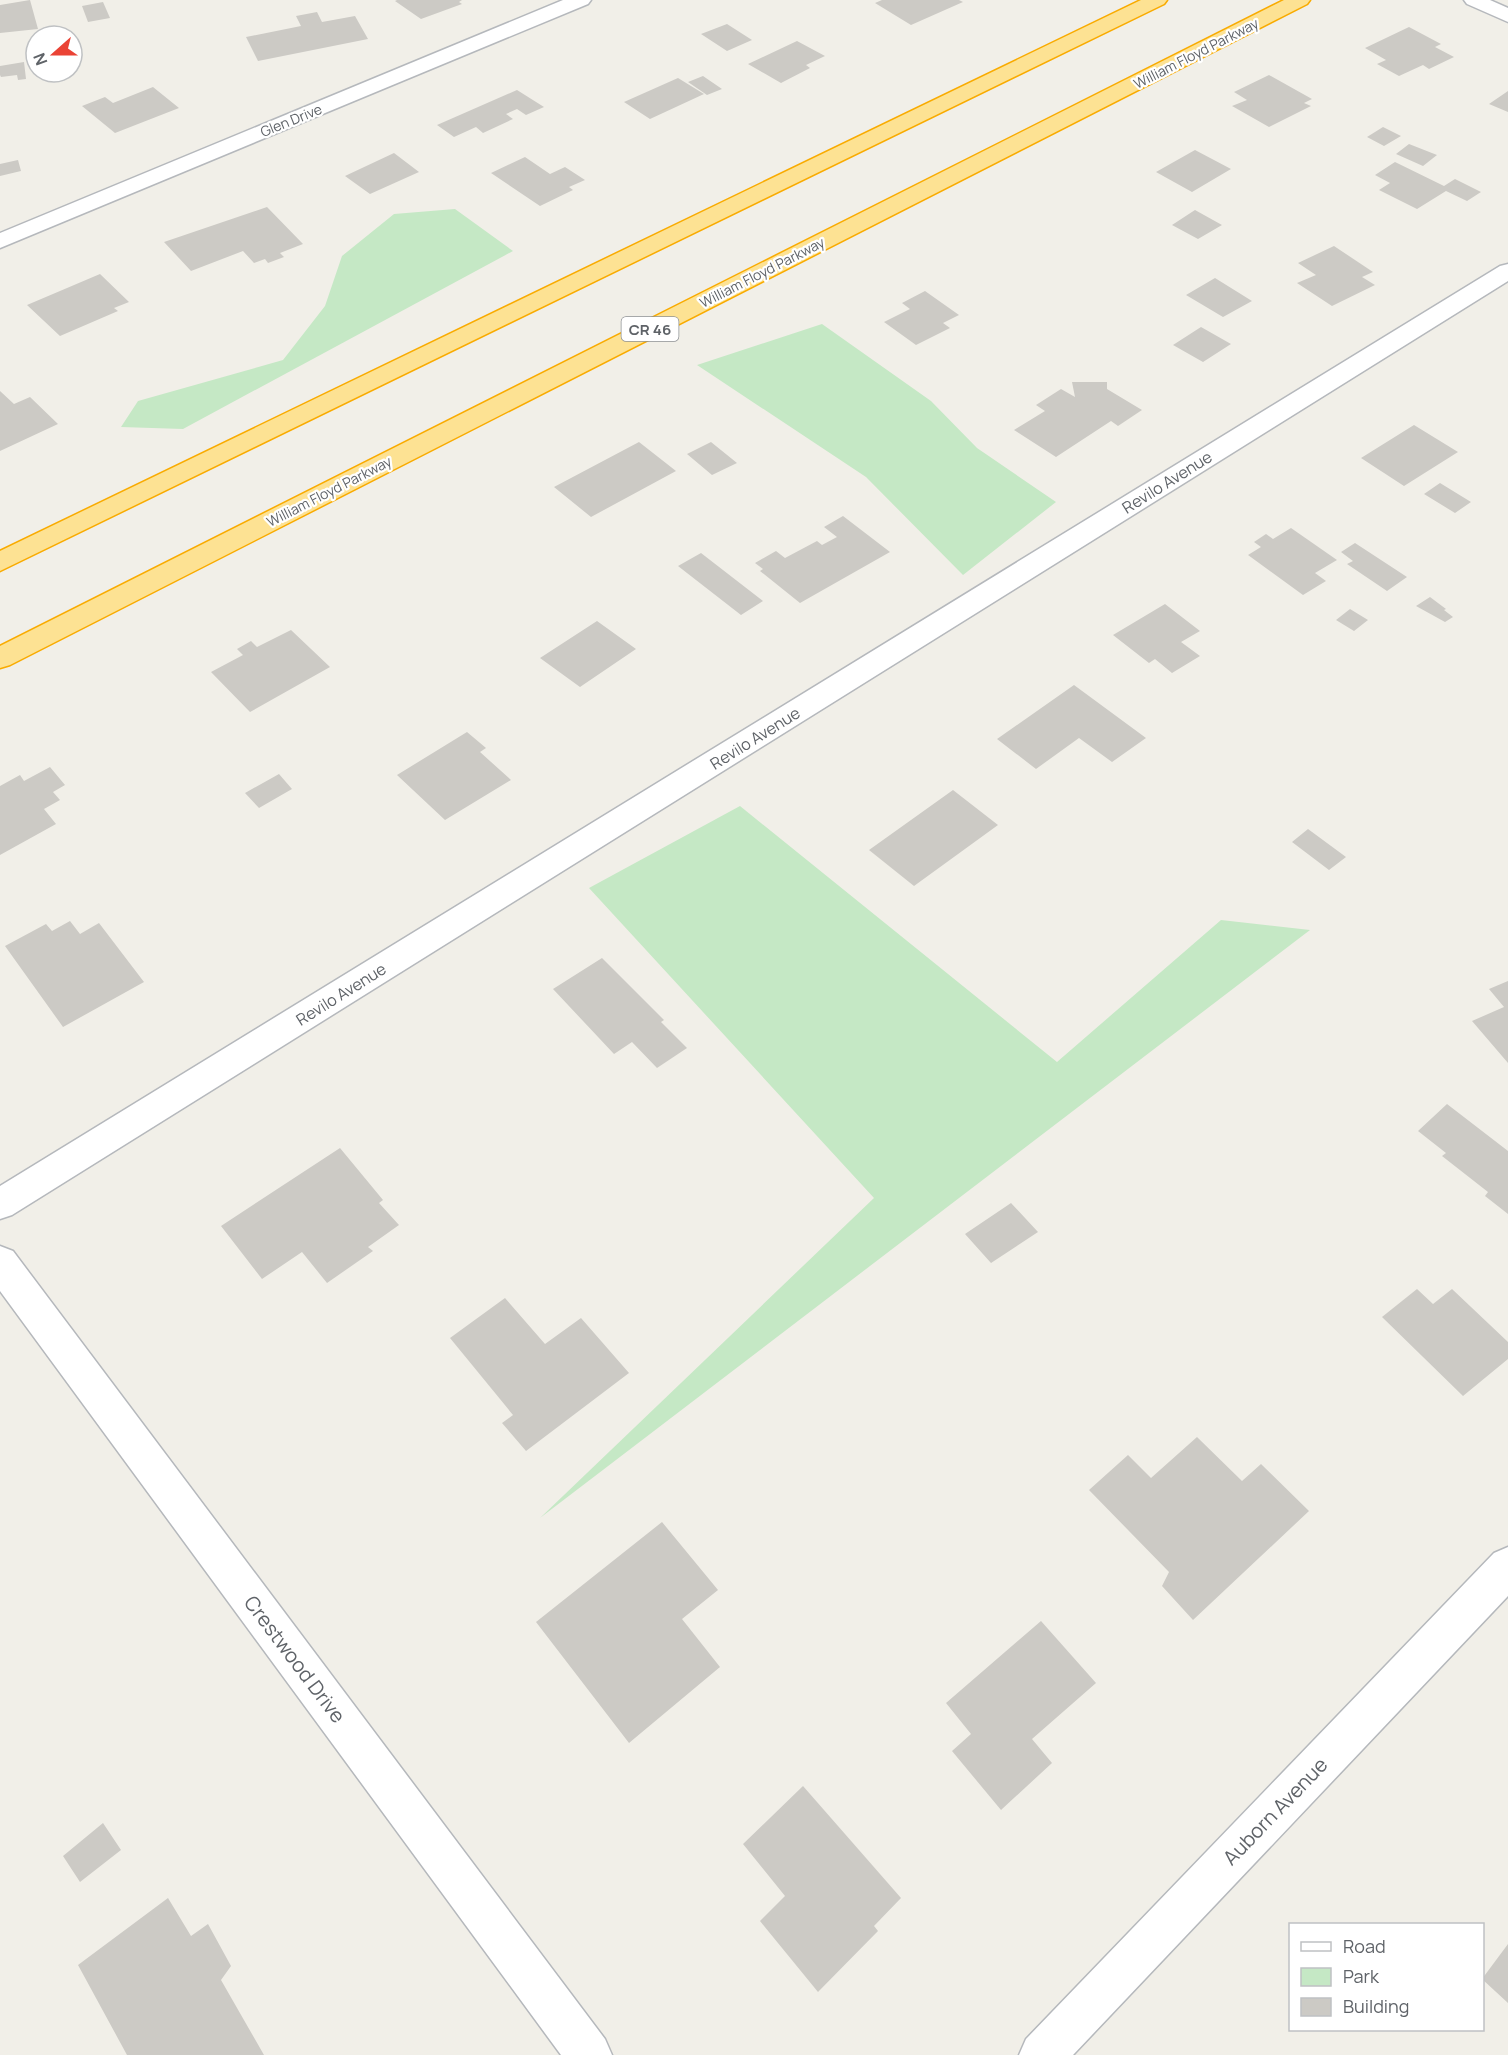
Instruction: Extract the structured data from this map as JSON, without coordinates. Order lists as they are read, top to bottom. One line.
{"streets":{"highway":["William Floyd Parkway","CR 46"],"street":["Glen Drive","Revilo Avenue","Crestwood Drive","Auborn Avenue"]},"legend":["Road","Park","Building"],"north":"left"}
